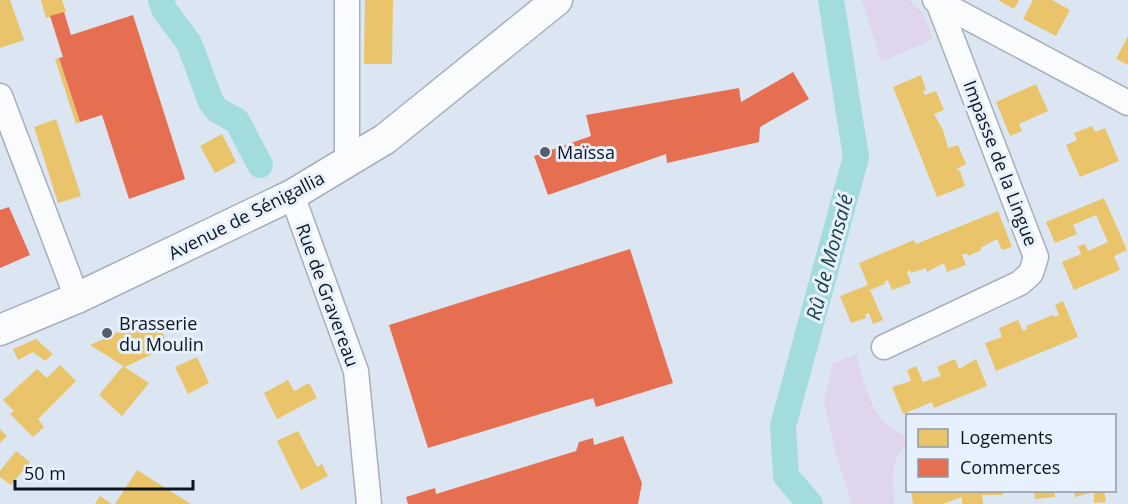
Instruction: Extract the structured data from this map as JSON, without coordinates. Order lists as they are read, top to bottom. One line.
{"streets":{"main road":["Avenue de Sénigallia"],"street":["Impasse de la Lingue","Rue de Gravereau"]},"crossings":[["Avenue de Sénigallia","Rue de Gravereau"]],"water":["Rû de Monsalé"],"places":["Maïssa","Brasserie du Moulin"],"legend":["Logements","Commerces"],"scale_bar":"50 m"}
